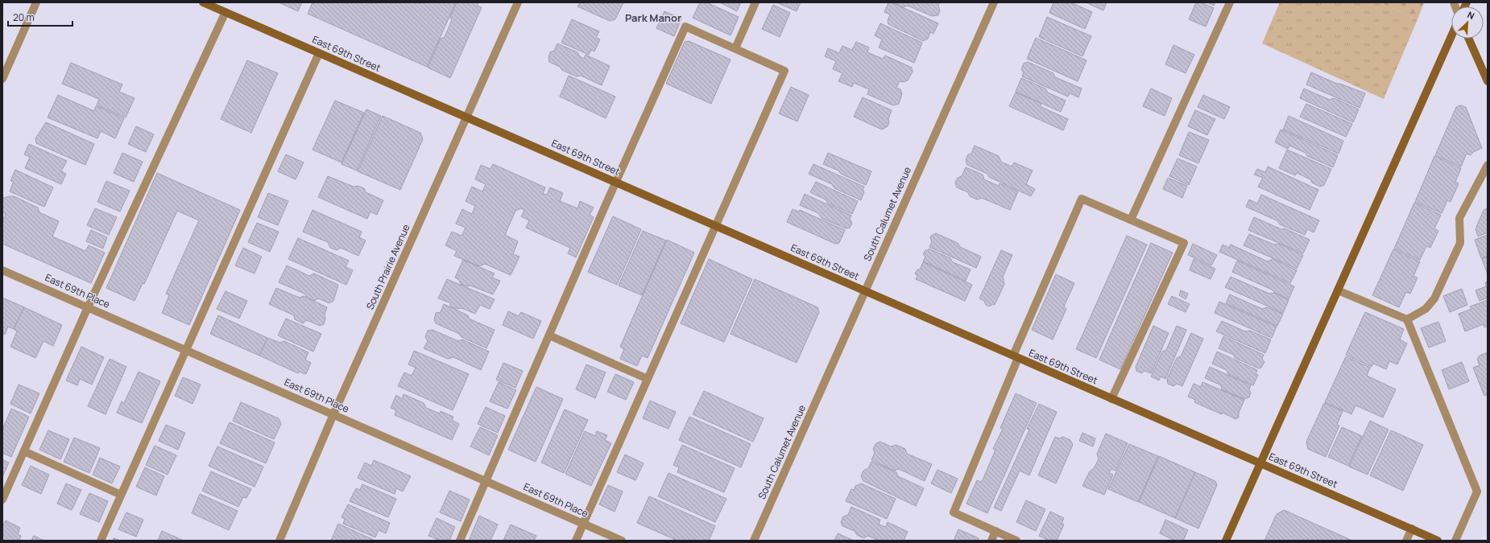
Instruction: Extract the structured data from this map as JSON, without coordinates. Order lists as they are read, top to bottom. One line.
{"streets":{"street":["East 69th Street","South Calumet Avenue","South Prairie Avenue","East 69th Place"]},"crossings":[["East 69th Street","South Calumet Avenue"],["East 69th Street","South Prairie Avenue"],["South Prairie Avenue","East 69th Place"]],"districts":["Park Manor"],"scale_bar":"20 m","north":"top right"}
